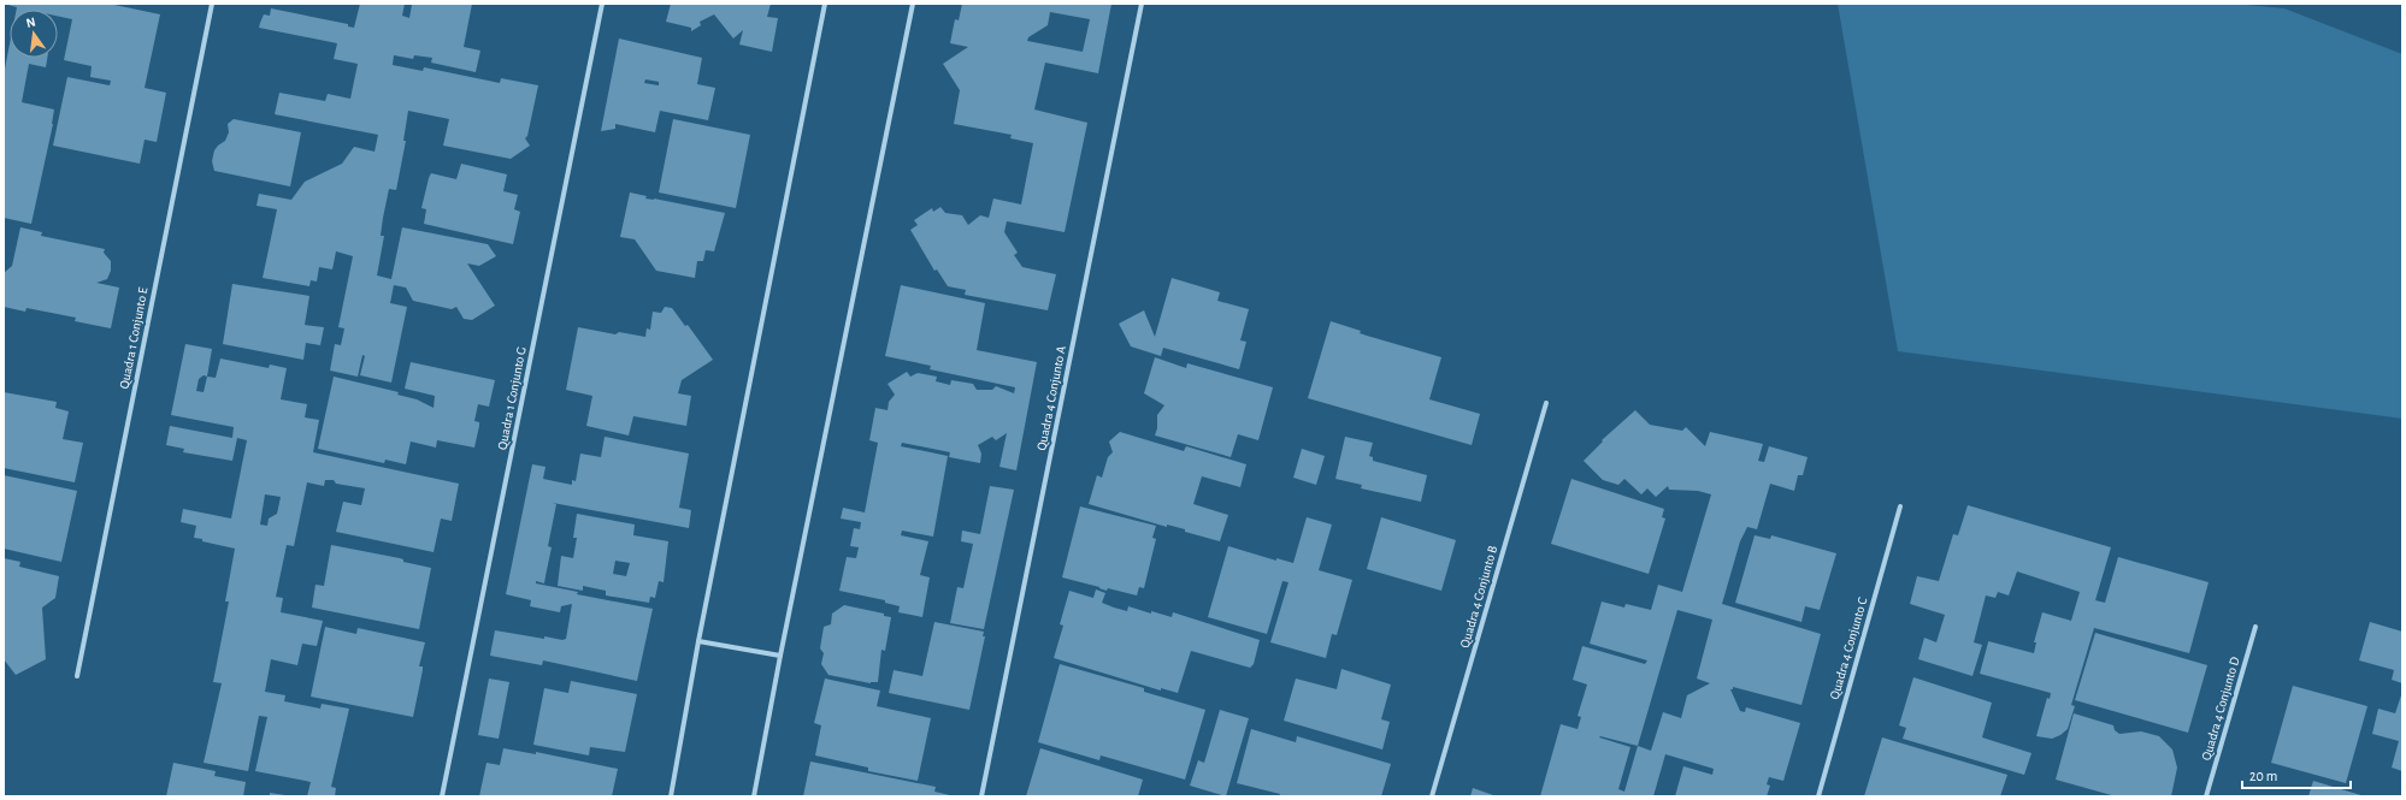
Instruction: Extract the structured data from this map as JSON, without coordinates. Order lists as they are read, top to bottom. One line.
{"streets":{"street":["Quadra 1 Conjunto E","Quadra 1 Conjunto G","Quadra 4 Conjunto A","Quadra 4 Conjunto B","Quadra 4 Conjunto C","Quadra 4 Conjunto D"]},"scale_bar":"20 m","north":"top"}
